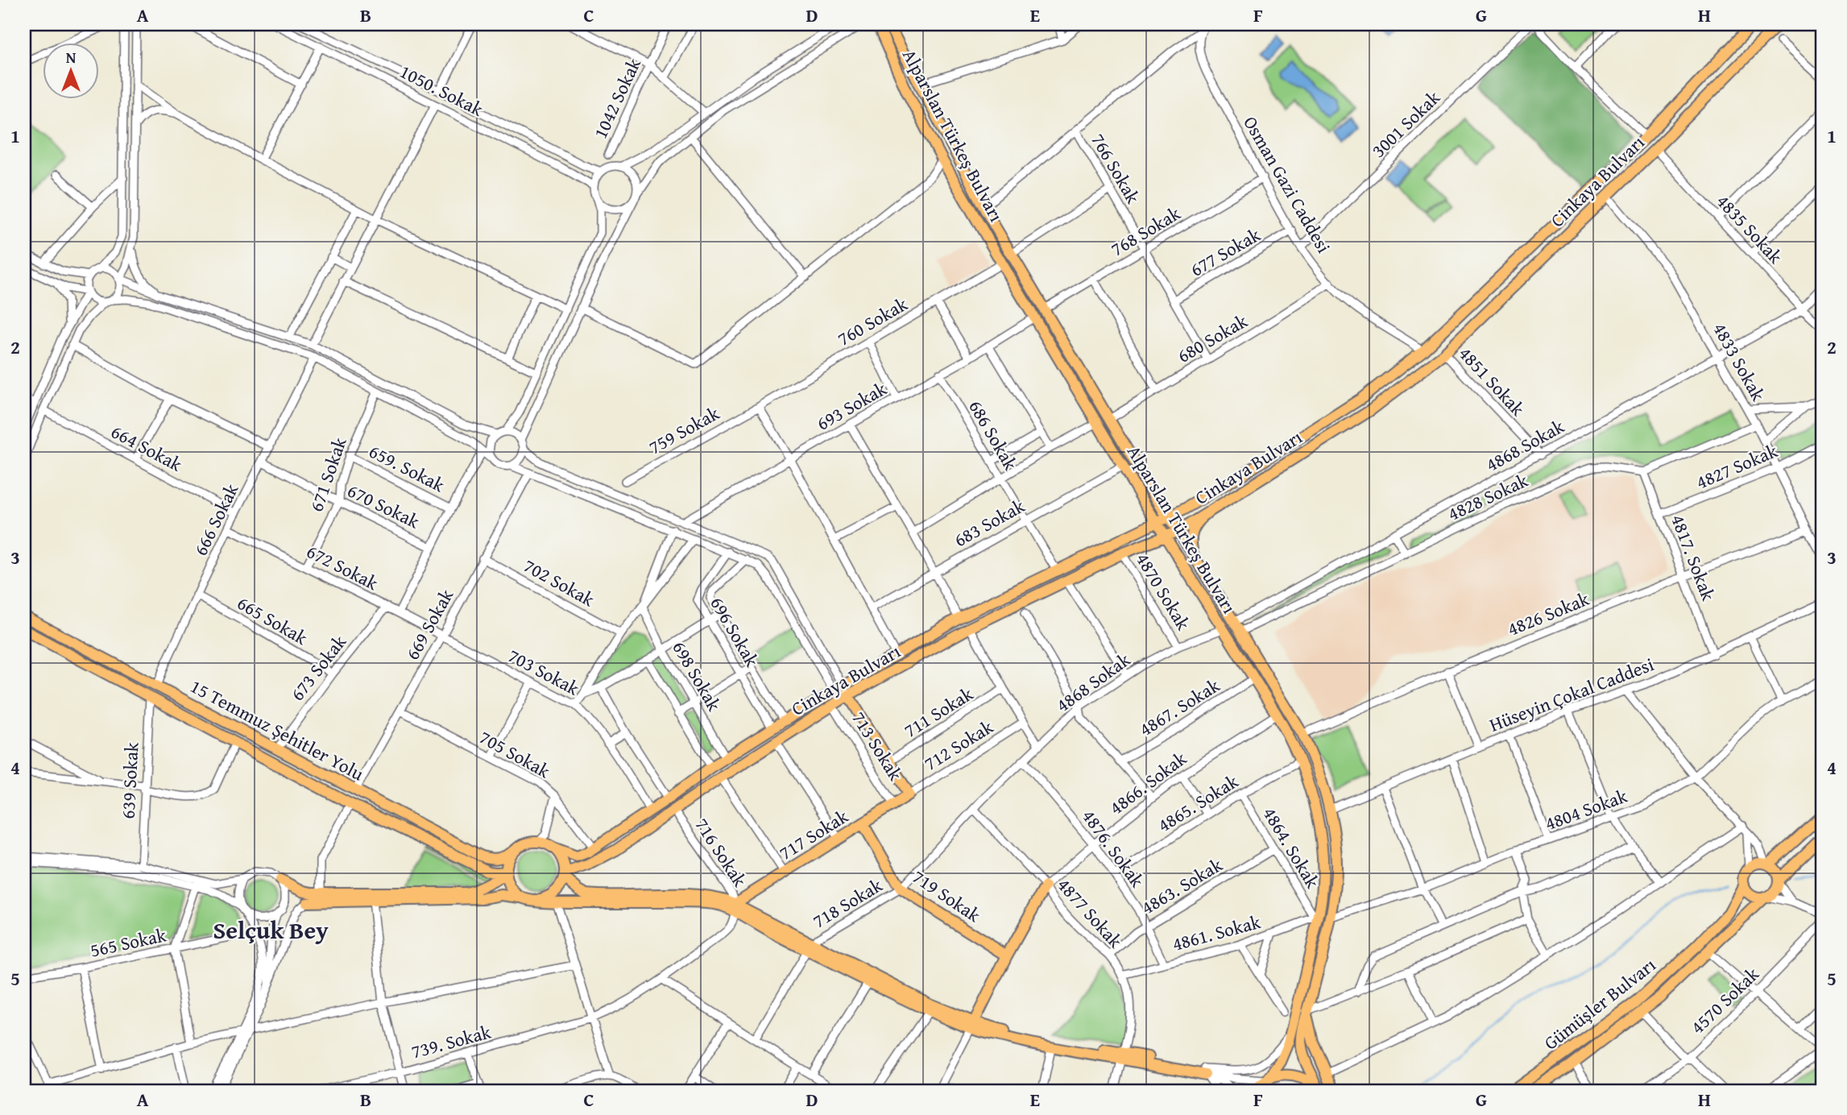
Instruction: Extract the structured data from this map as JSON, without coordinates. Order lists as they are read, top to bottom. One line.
{"streets":{"main road":["Alparslan Türkeş Bulvarı","Cinkaya Bulvarı","15 Temmuz Şehitler Yolu","713 Sokak","717 Sokak","719 Sokak","Gümüşler Bulvarı"],"street":["1050. Sokak","1042 Sokak","3001 Sokak","766 Sokak","Osman Gazi Caddesi","4835 Sokak","768 Sokak","677 Sokak","760 Sokak","680 Sokak","4833 Sokak","4851 Sokak","693 Sokak","759 Sokak","686 Sokak","4868 Sokak","664 Sokak","4827 Sokak","659. Sokak","671 Sokak","4828 Sokak","670 Sokak","666 Sokak","683 Sokak","4817. Sokak","672 Sokak","702 Sokak","4870 Sokak","4826 Sokak","665 Sokak","669 Sokak","696 Sokak","673 Sokak","703 Sokak","698 Sokak","Hüseyin Çokal Caddesi","4867. Sokak","711 Sokak","712 Sokak","705 Sokak","639 Sokak","4866. Sokak","4865. Sokak","4804 Sokak","4864. Sokak","4876. Sokak","716 Sokak","4863. Sokak","718 Sokak","4877 Sokak","4861. Sokak","565 Sokak","4570 Sokak","739. Sokak"]},"crossings":[["3001 Sokak","Osman Gazi Caddesi"],["Alparslan Türkeş Bulvarı","Cinkaya Bulvarı"],["Alparslan Türkeş Bulvarı","768 Sokak"],["Alparslan Türkeş Bulvarı","760 Sokak"],["Alparslan Türkeş Bulvarı","680 Sokak"],["Alparslan Türkeş Bulvarı","693 Sokak"],["Alparslan Türkeş Bulvarı","4868 Sokak"],["Alparslan Türkeş Bulvarı","4828 Sokak"],["Alparslan Türkeş Bulvarı","683 Sokak"],["Alparslan Türkeş Bulvarı","4826 Sokak"],["Alparslan Türkeş Bulvarı","Hüseyin Çokal Caddesi"],["Alparslan Türkeş Bulvarı","4867. Sokak"],["Alparslan Türkeş Bulvarı","4866. Sokak"],["Alparslan Türkeş Bulvarı","4865. Sokak"],["Alparslan Türkeş Bulvarı","4804 Sokak"],["Alparslan Türkeş Bulvarı","4864. Sokak"],["Alparslan Türkeş Bulvarı","4861. Sokak"],["766 Sokak","768 Sokak"],["766 Sokak","677 Sokak"],["766 Sokak","680 Sokak"],["Cinkaya Bulvarı","Osman Gazi Caddesi"],["Cinkaya Bulvarı","4835 Sokak"],["Cinkaya Bulvarı","4833 Sokak"],["Cinkaya Bulvarı","4851 Sokak"],["Cinkaya Bulvarı","686 Sokak"],["Cinkaya Bulvarı","4870 Sokak"],["Cinkaya Bulvarı","696 Sokak"],["Cinkaya Bulvarı","703 Sokak"],["Cinkaya Bulvarı","698 Sokak"],["Cinkaya Bulvarı","15 Temmuz Şehitler Yolu"],["Cinkaya Bulvarı","713 Sokak"],["Cinkaya Bulvarı","705 Sokak"],["Cinkaya Bulvarı","716 Sokak"],["Osman Gazi Caddesi","768 Sokak"],["Osman Gazi Caddesi","677 Sokak"],["Osman Gazi Caddesi","680 Sokak"],["4835 Sokak","4868 Sokak"],["760 Sokak","759 Sokak"],["4833 Sokak","4868 Sokak"],["4833 Sokak","4827 Sokak"],["4833 Sokak","4826 Sokak"],["4851 Sokak","4868 Sokak"],["693 Sokak","686 Sokak"],["686 Sokak","683 Sokak"],["4868 Sokak","4870 Sokak"],["4868 Sokak","4876. Sokak"],["4868 Sokak","718 Sokak"],["4868 Sokak","4877 Sokak"],["664 Sokak","666 Sokak"],["4827 Sokak","4817. Sokak"],["659. Sokak","671 Sokak"],["659. Sokak","669 Sokak"],["671 Sokak","670 Sokak"],["671 Sokak","672 Sokak"],["4828 Sokak","4817. Sokak"],["670 Sokak","666 Sokak"],["670 Sokak","669 Sokak"],["666 Sokak","672 Sokak"],["666 Sokak","665 Sokak"],["666 Sokak","15 Temmuz Şehitler Yolu"],["4817. Sokak","4826 Sokak"],["4817. Sokak","Hüseyin Çokal Caddesi"],["672 Sokak","669 Sokak"],["672 Sokak","673 Sokak"],["672 Sokak","703 Sokak"],["702 Sokak","669 Sokak"],["665 Sokak","673 Sokak"],["669 Sokak","703 Sokak"],["669 Sokak","15 Temmuz Şehitler Yolu"],["669 Sokak","705 Sokak"],["673 Sokak","15 Temmuz Şehitler Yolu"],["711 Sokak","713 Sokak"],["15 Temmuz Şehitler Yolu","639 Sokak"],["712 Sokak","713 Sokak"],["712 Sokak","717 Sokak"],["713 Sokak","717 Sokak"],["4866. Sokak","4876. Sokak"],["4866. Sokak","4877 Sokak"],["4865. Sokak","4864. Sokak"],["4865. Sokak","4876. Sokak"],["717 Sokak","716 Sokak"],["717 Sokak","719 Sokak"],["717 Sokak","739. Sokak"],["4864. Sokak","4863. Sokak"],["4864. Sokak","4861. Sokak"],["4876. Sokak","4863. Sokak"],["4876. Sokak","4861. Sokak"],["716 Sokak","739. Sokak"],["4863. Sokak","4877 Sokak"],["719 Sokak","718 Sokak"],["718 Sokak","4877 Sokak"],["4877 Sokak","4861. Sokak"]],"districts":["Selçuk Bey"],"north":"top","grid":{"columns":["A","B","C","D","E","F","G","H"],"rows":["1","2","3","4","5"]}}
